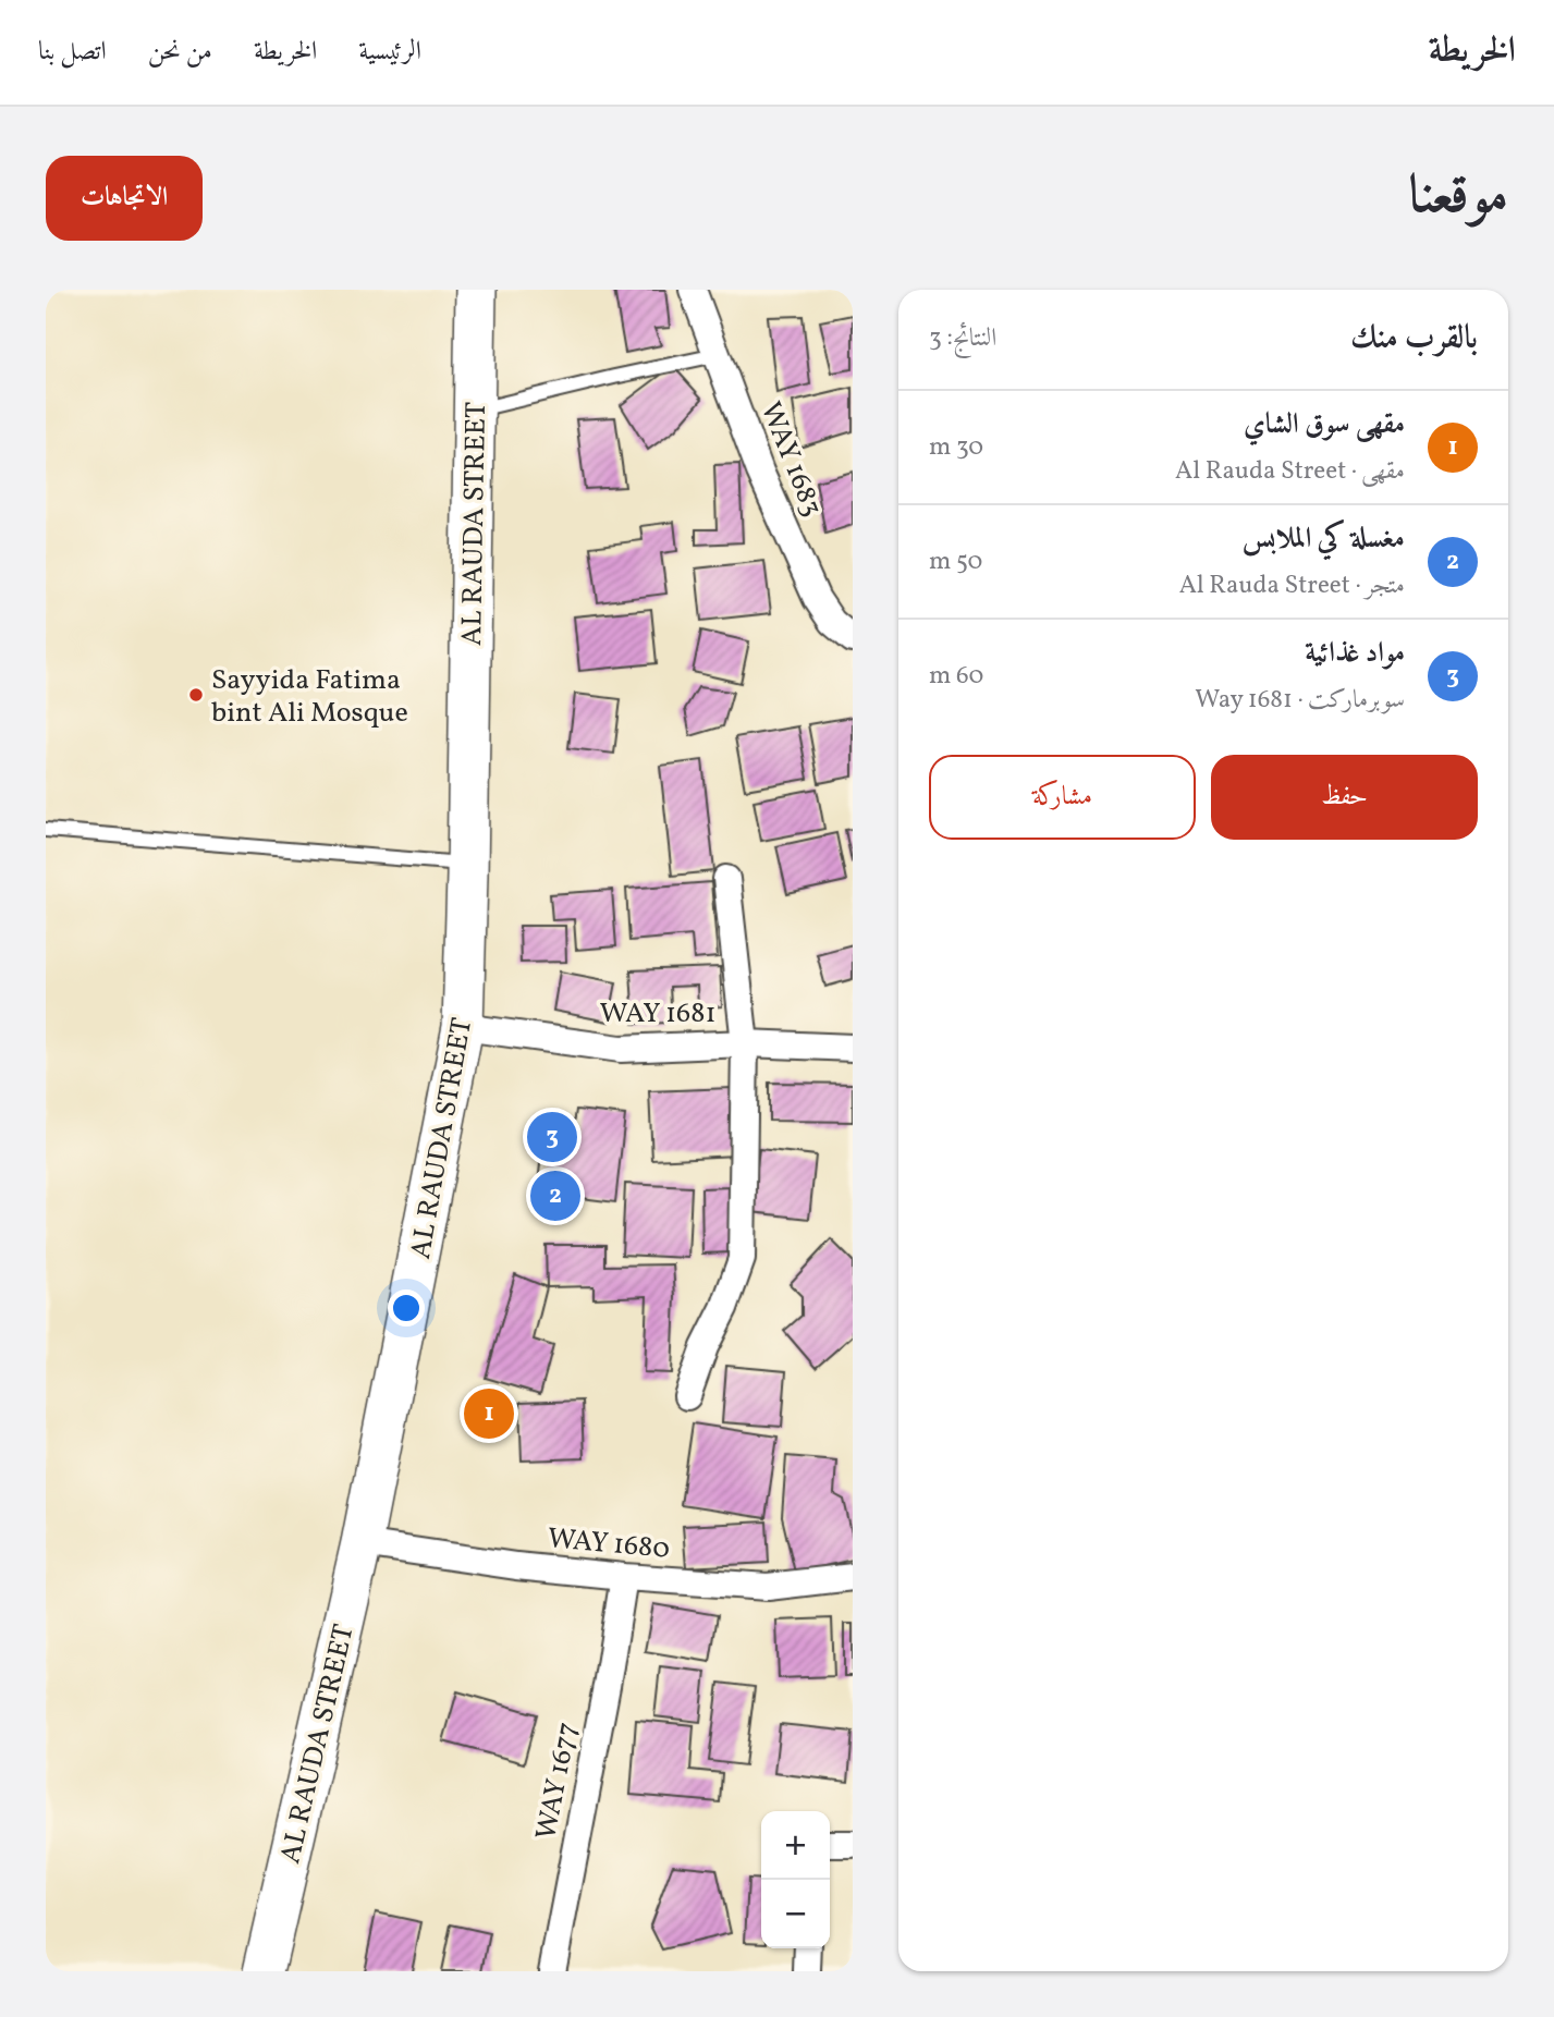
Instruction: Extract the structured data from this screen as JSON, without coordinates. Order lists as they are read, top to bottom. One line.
{"streets":{"main road":["AL RAUDA STREET"],"street":["WAY 1683","WAY 1681","WAY 1680","WAY 1677"]},"crossings":[["AL RAUDA STREET","WAY 1681"],["AL RAUDA STREET","WAY 1680"],["WAY 1680","WAY 1677"]],"places":["Sayyida Fatima bint Ali Mosque"],"page":{"header":"الخريطة","nav":["الرئيسية","الخريطة","من نحن","اتصل بنا"],"title":"موقعنا","buttons":["الاتجاهات",["حفظ","مشاركة"]],"heading":["بالقرب منك","النتائج: 3"],"list":[{"mark":"1","name":"مقهى سوق الشاي","note":"مقهى · Al Rauda Street","value":"30 m"},{"mark":"2","name":"مغسلة كي الملابس","note":"متجر · Al Rauda Street","value":"50 m"},{"mark":"3","name":"مواد غذائية","note":"سوبرماركت · Way 1681","value":"60 m"}],"pins":["3","2","1"],"map_buttons":["+","−"]}}
